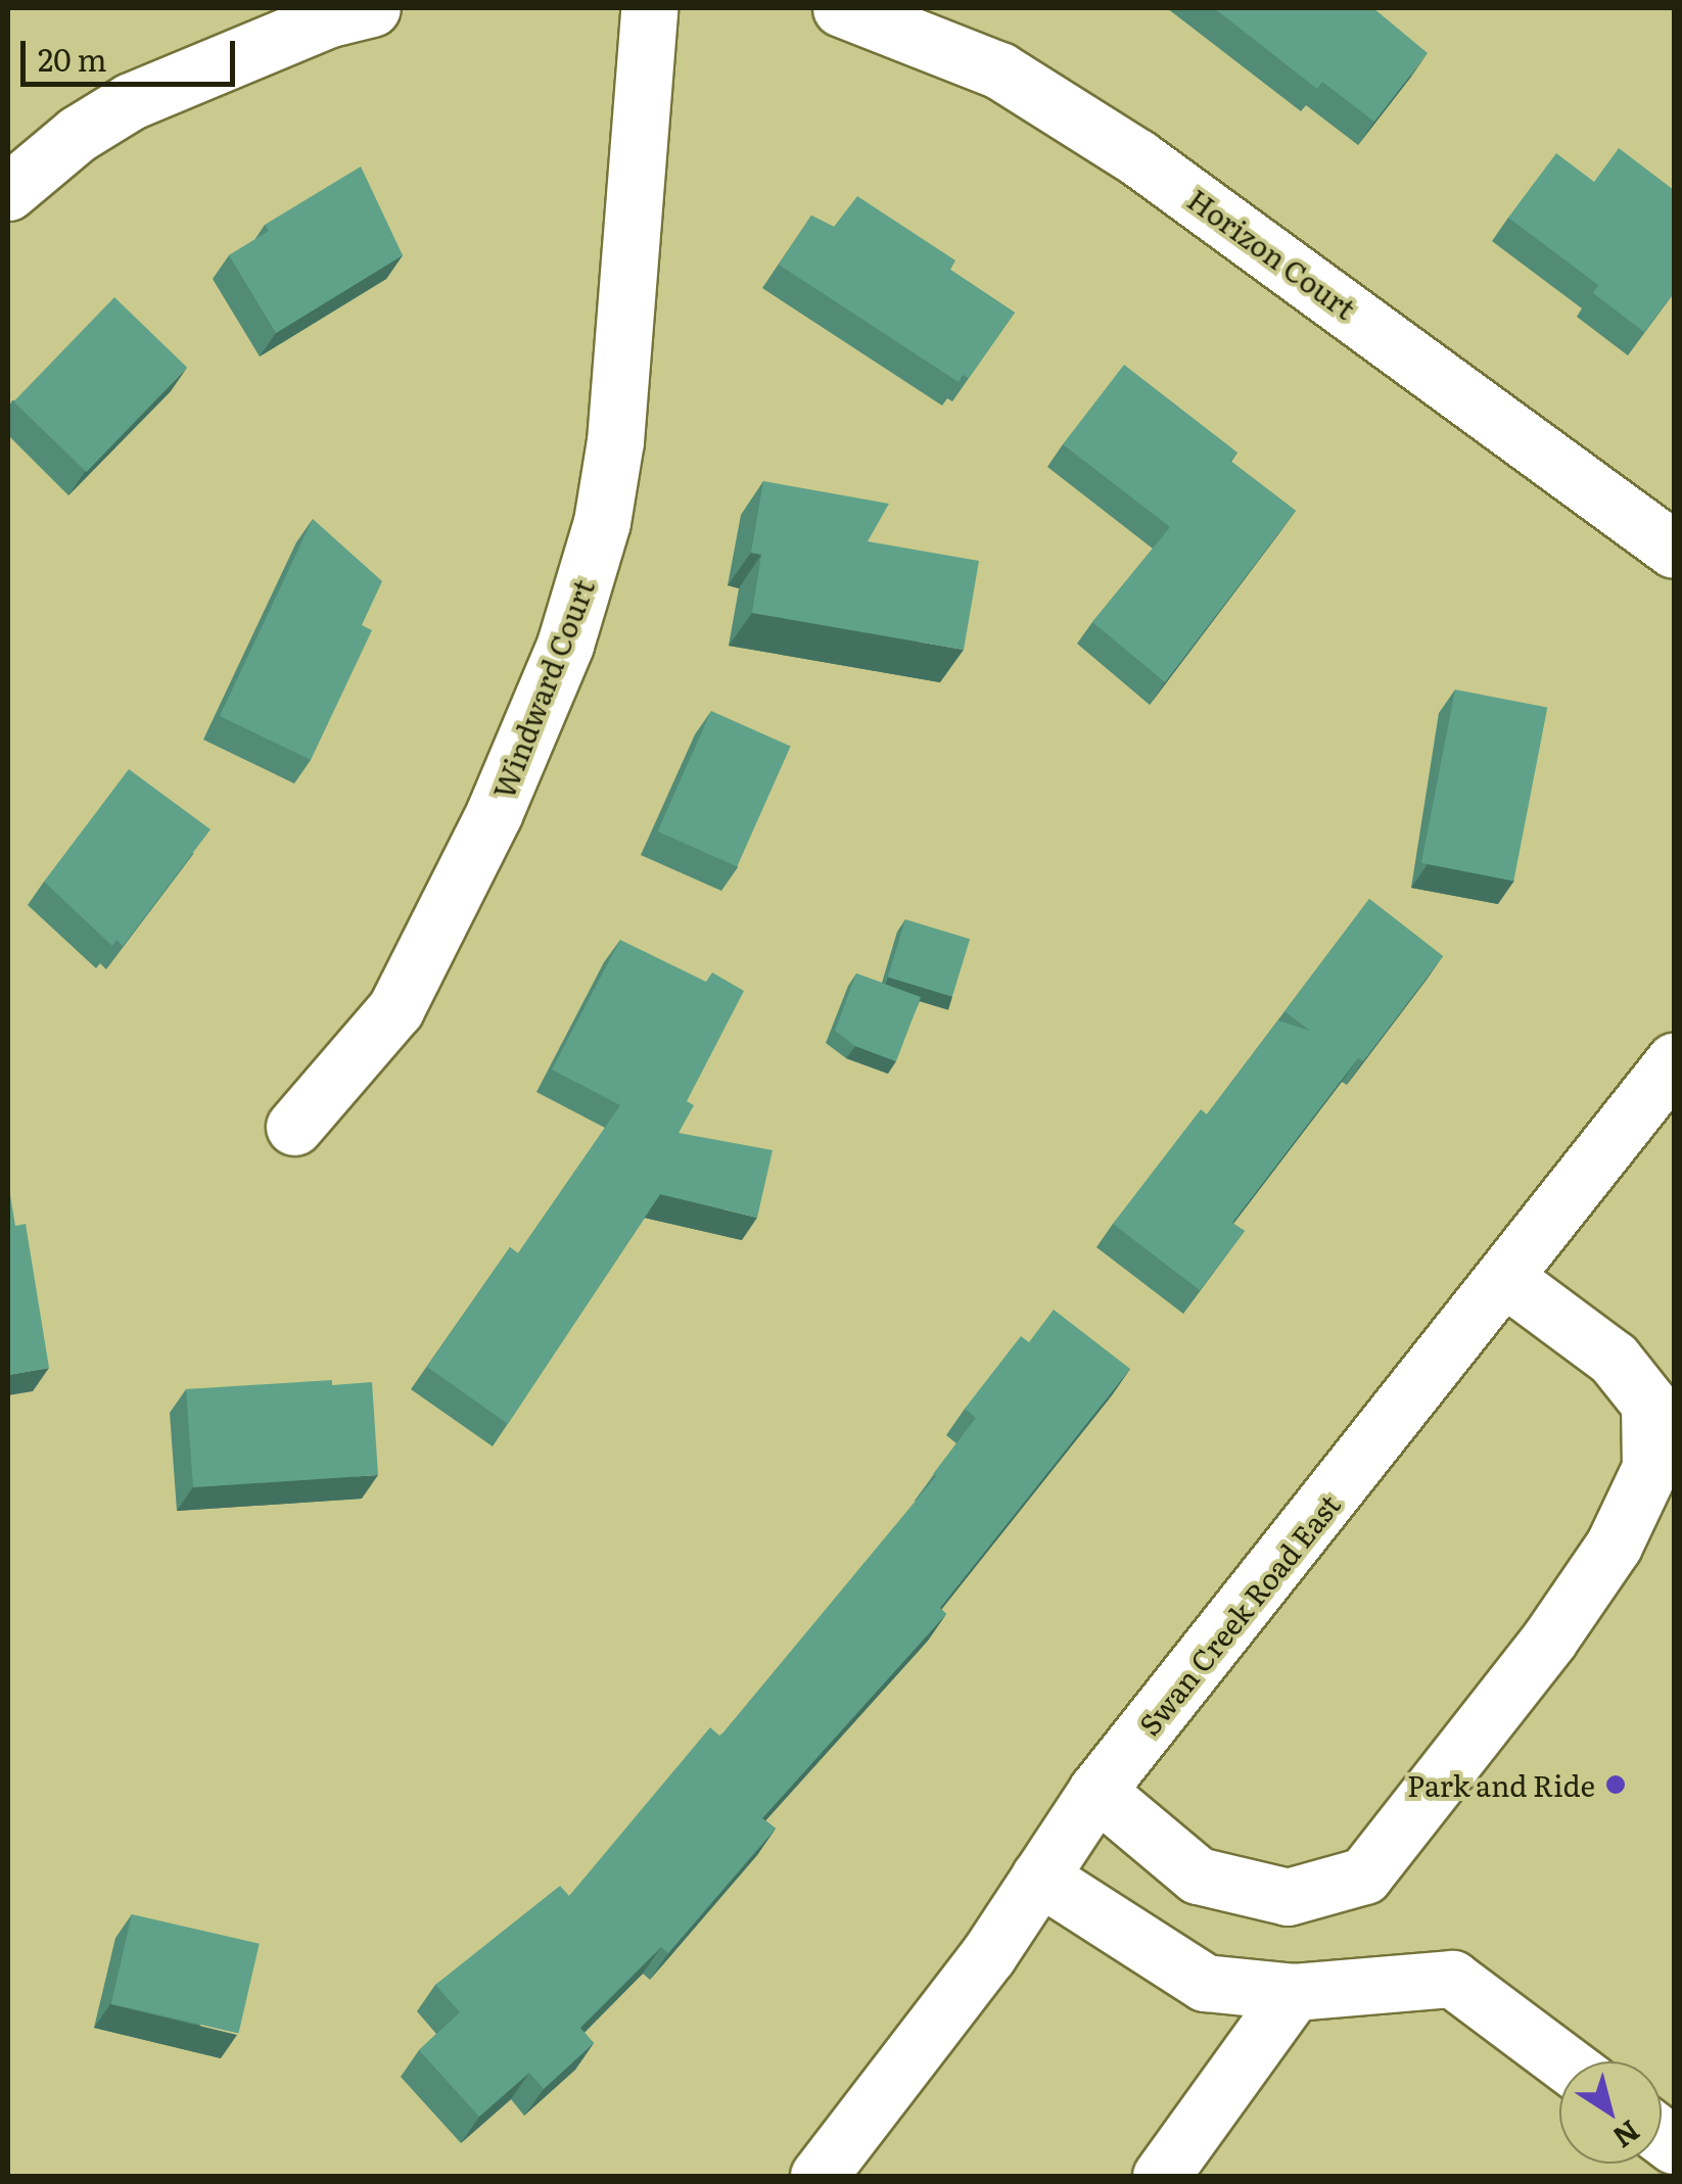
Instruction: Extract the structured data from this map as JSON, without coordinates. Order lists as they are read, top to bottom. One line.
{"streets":{"street":["Horizon Court","Windward Court","Swan Creek Road East"]},"places":["Park and Ride"],"scale_bar":"20 m","north":"bottom right"}
